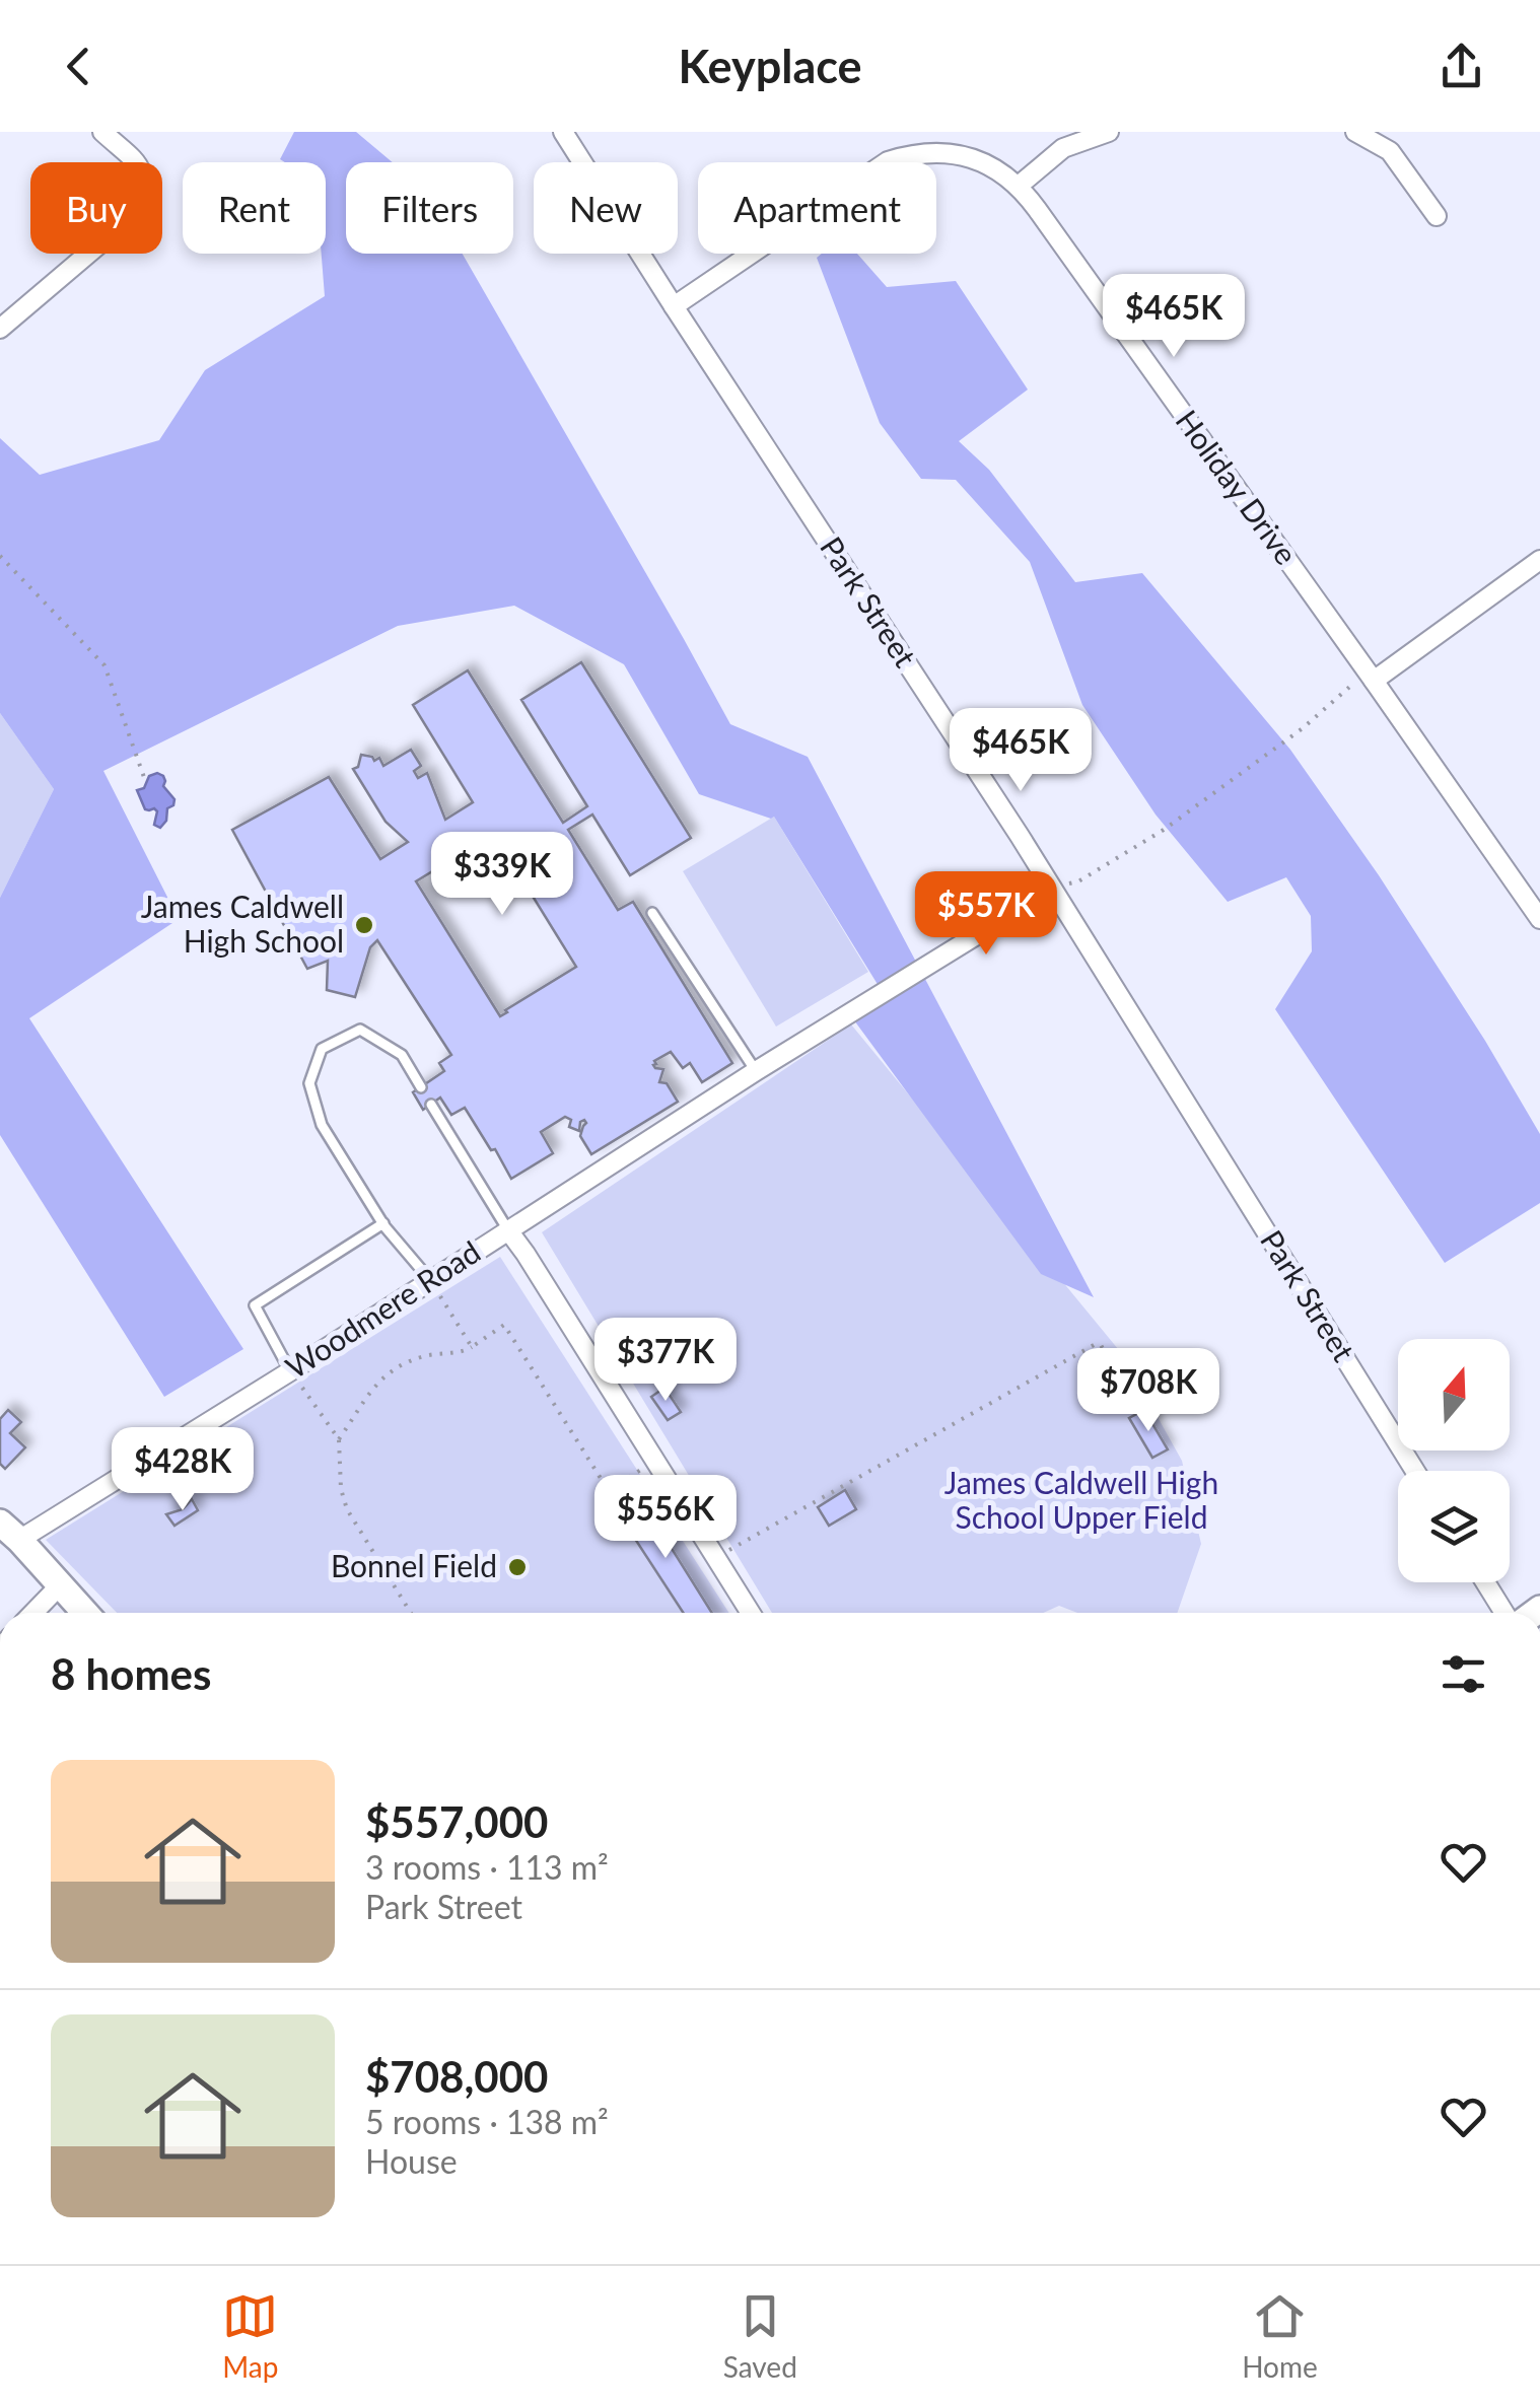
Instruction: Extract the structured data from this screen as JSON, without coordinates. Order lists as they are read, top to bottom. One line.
{"streets":{"street":["Holiday Drive","Park Street","Woodmere Road"]},"crossings":[["Holiday Drive","Park Street"]],"parks":["James Caldwell High School Upper Field"],"places":["James Caldwell High School","Bonnel Field"],"north":"top","page":{"header":"Keyplace","chip":["Buy","Rent","Filters","New","Apartment"],"price":["$465K","$465K","$339K","$557K","$377K","$708K","$428K","$556K"],"heading":"8 homes","list":[{"name":"$557,000","note":"3 rooms · 113 m² · Park Street"},{"name":"$708,000","note":"5 rooms · 138 m² · House"}],"tabs":["Map","Saved","Home"]}}
